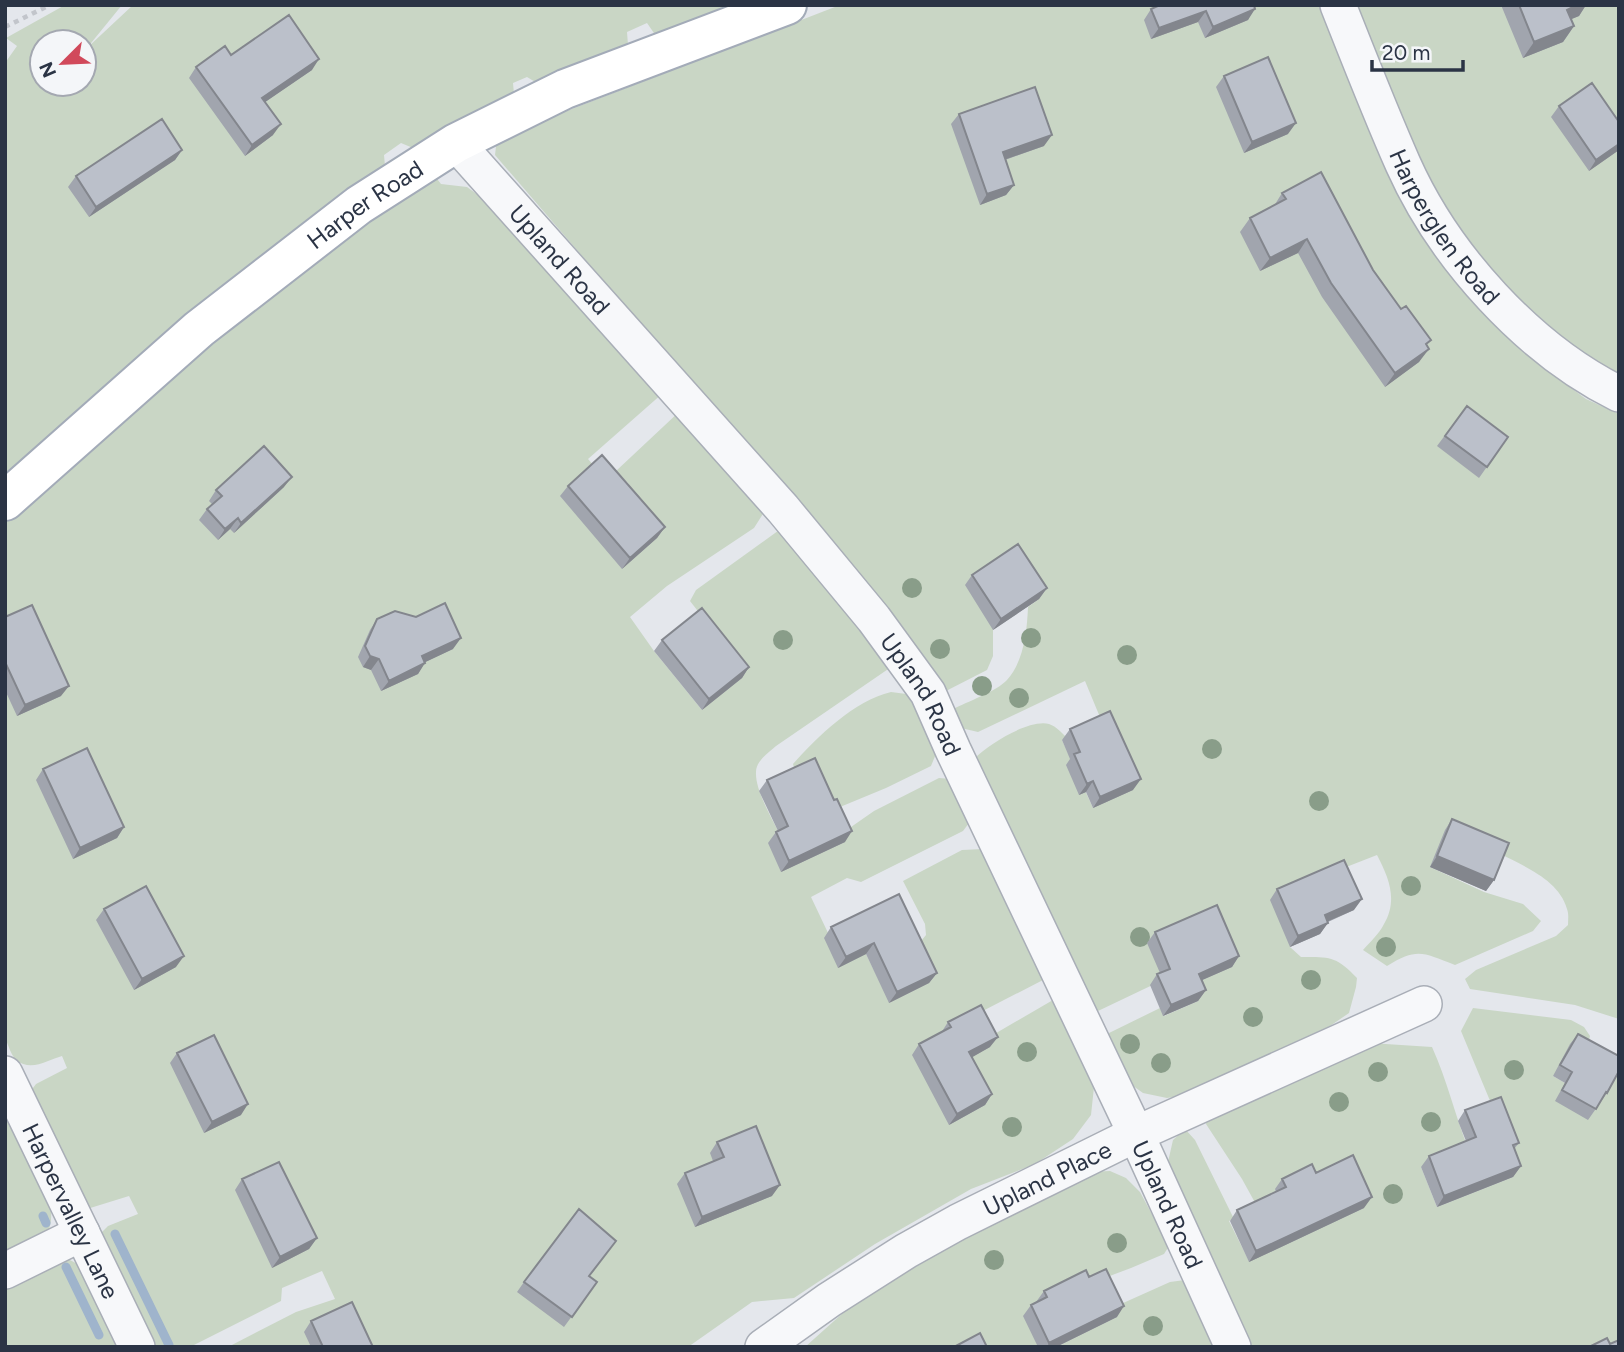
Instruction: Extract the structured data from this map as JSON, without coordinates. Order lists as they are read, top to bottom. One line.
{"streets":{"main road":["Harper Road"],"street":["Harperglen Road","Upland Road","Upland Place","Harpervalley Lane"]},"crossings":[["Harper Road","Upland Road"],["Upland Road","Upland Place"]],"scale_bar":"20 m","north":"bottom left"}
